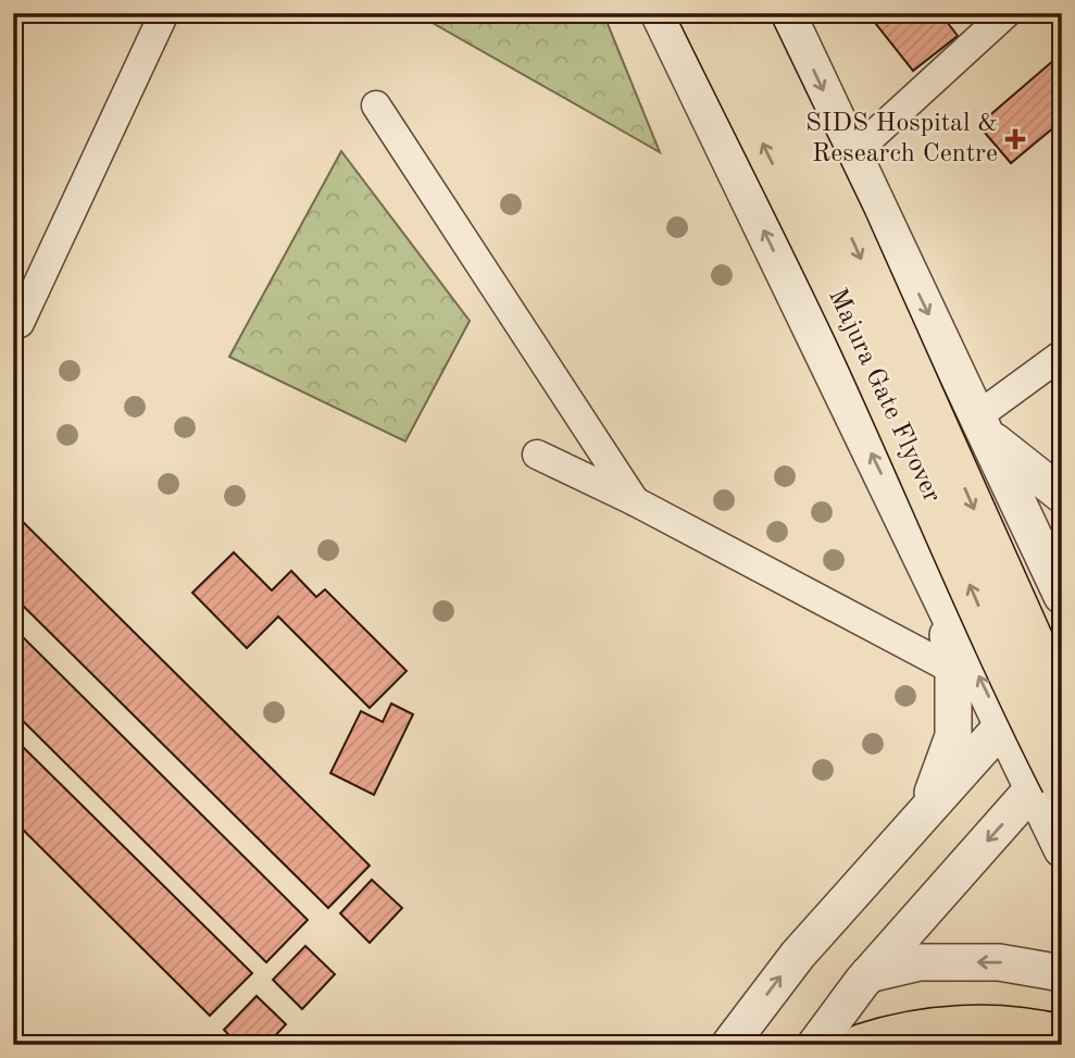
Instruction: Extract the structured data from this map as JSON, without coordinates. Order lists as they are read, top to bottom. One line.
{"streets":{"highway":["Majura Gate Flyover"]},"places":{"health":["SIDS Hospital & Research Centre"]}}
